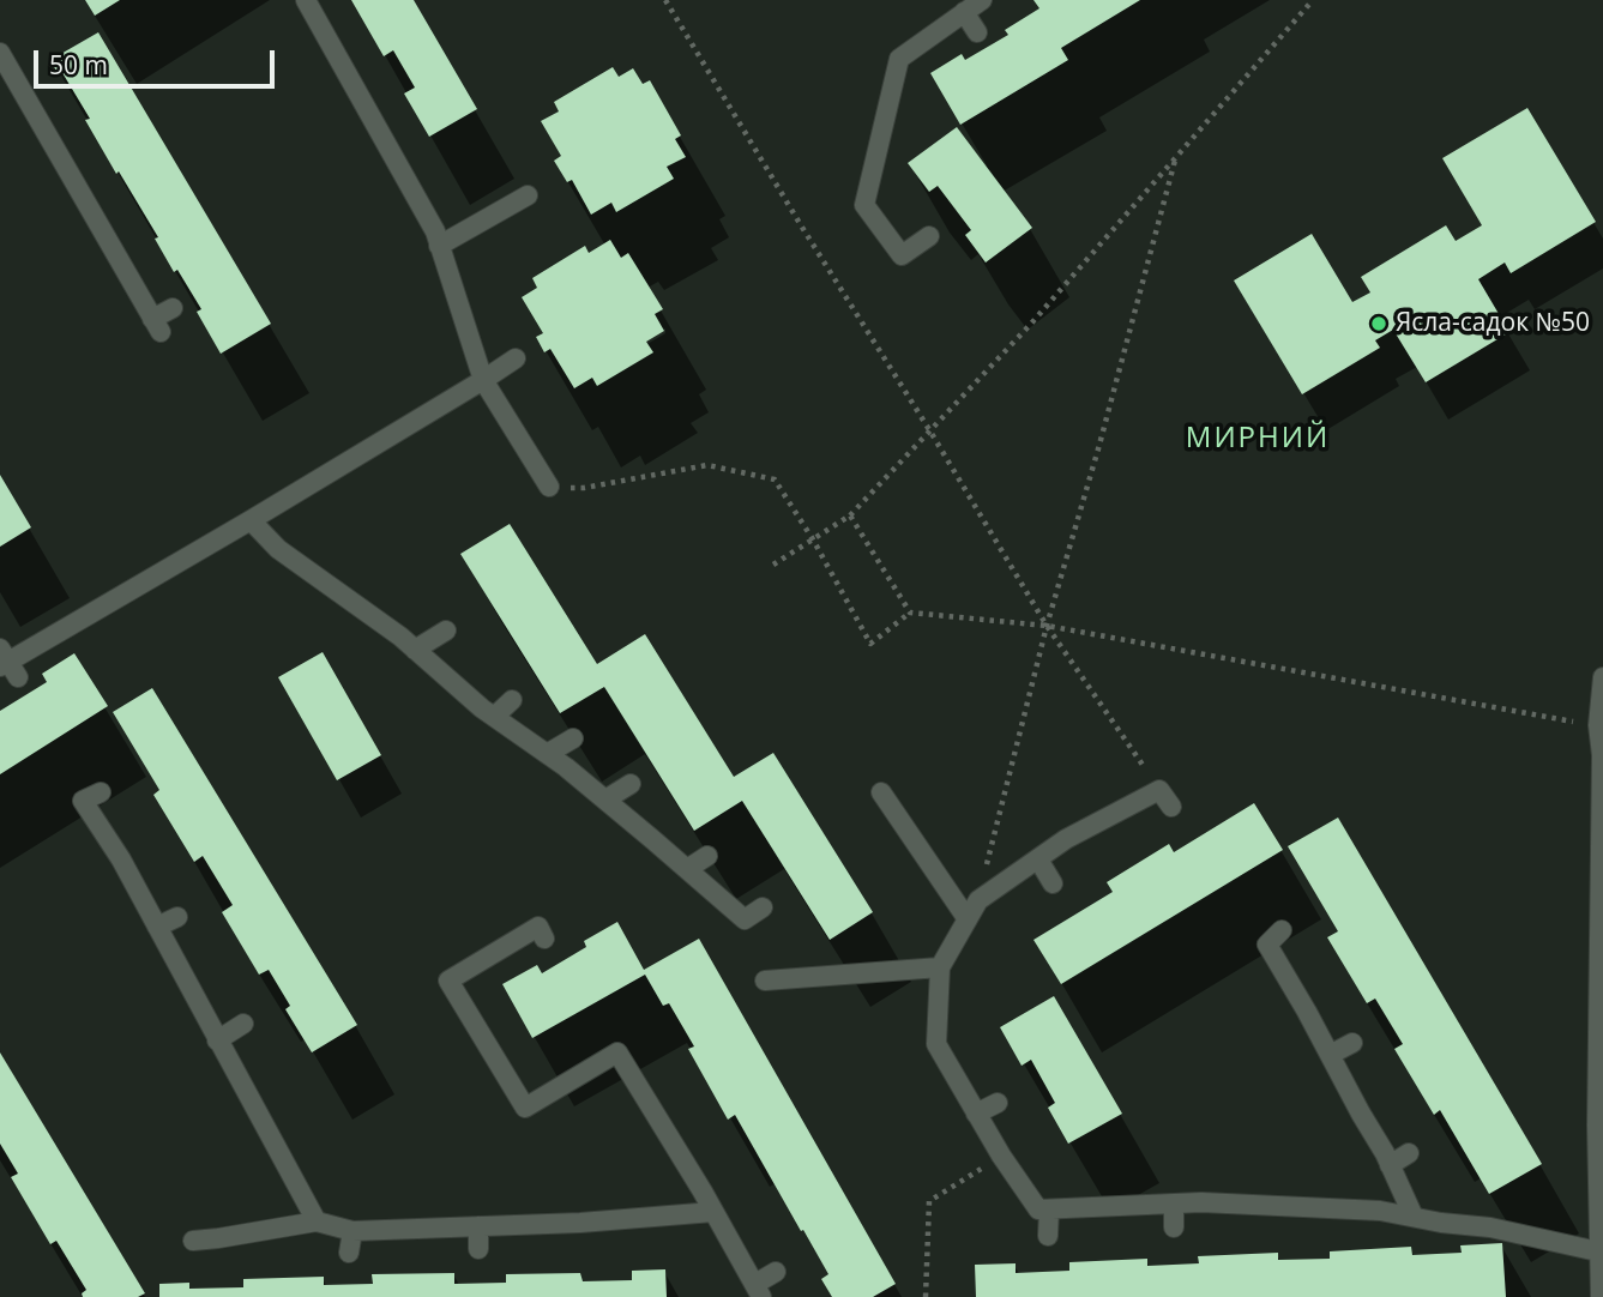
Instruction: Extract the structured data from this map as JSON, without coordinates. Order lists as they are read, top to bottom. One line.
{"districts":["МИРНИЙ"],"places":["Ясла-садок №50"],"scale_bar":"50 m"}
